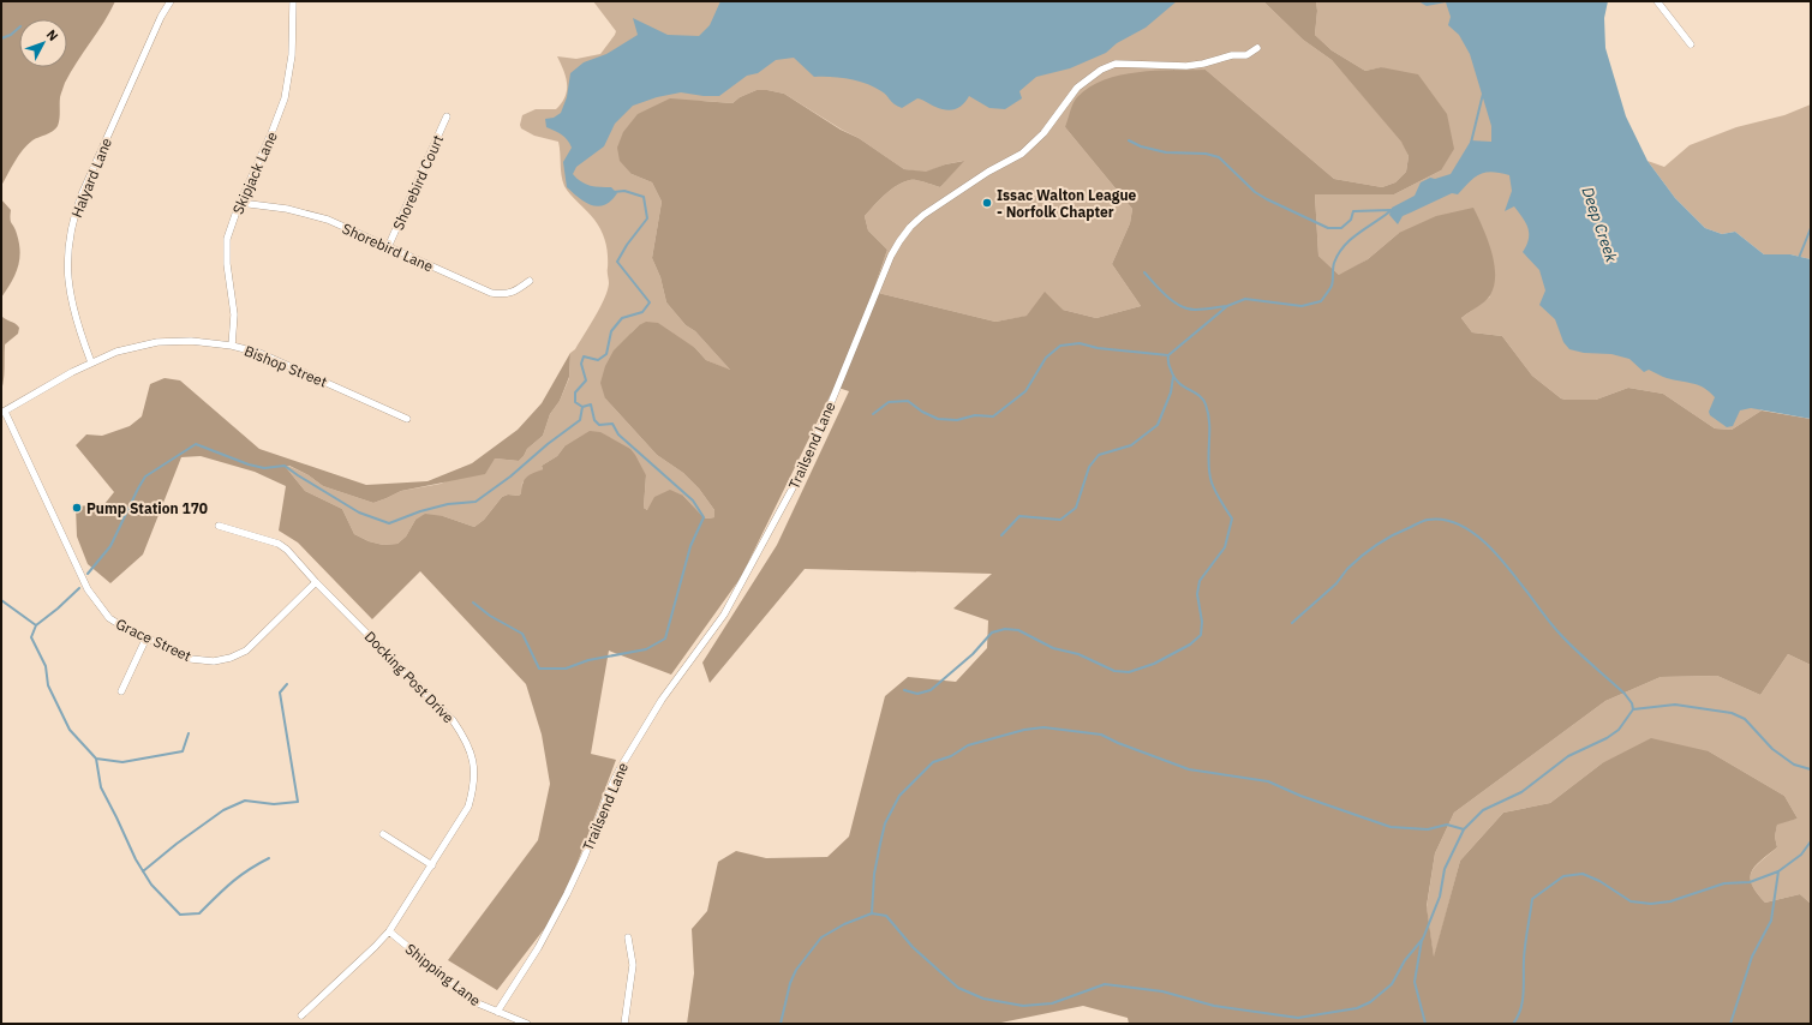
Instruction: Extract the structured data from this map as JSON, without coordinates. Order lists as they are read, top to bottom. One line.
{"streets":{"street":["Skipjack Lane","Halyard Lane","Shorebird Court","Shorebird Lane","Bishop Street","Trailsend Lane","Grace Street","Docking Post Drive","Shipping Lane"]},"crossings":[["Skipjack Lane","Shorebird Lane"],["Skipjack Lane","Bishop Street"],["Halyard Lane","Bishop Street"],["Shorebird Court","Shorebird Lane"],["Bishop Street","Grace Street"],["Trailsend Lane","Shipping Lane"],["Grace Street","Docking Post Drive"],["Docking Post Drive","Shipping Lane"]],"water":["Deep Creek"],"places":["Issac Walton League - Norfolk Chapter","Pump Station 170"],"north":"top right"}
